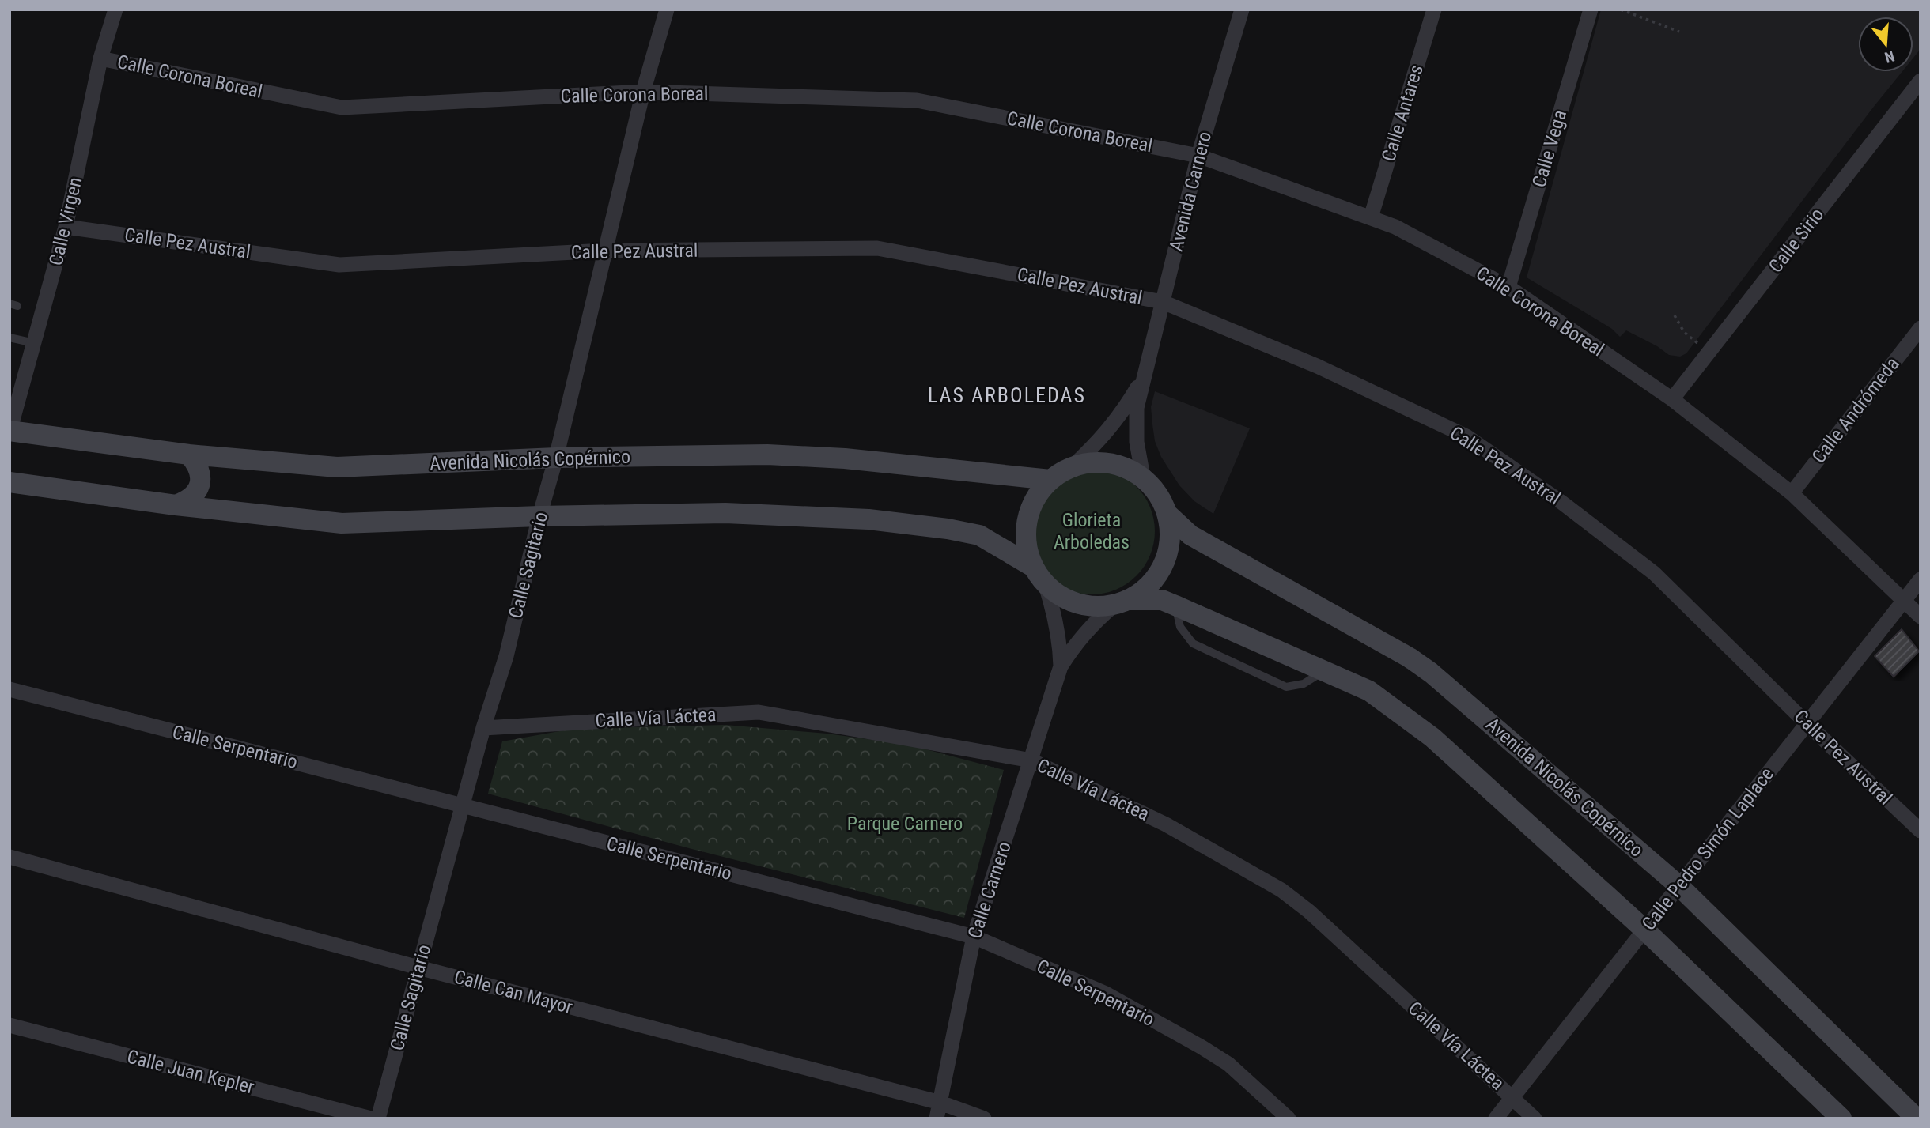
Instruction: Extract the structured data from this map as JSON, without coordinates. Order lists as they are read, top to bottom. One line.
{"streets":{"main road":["Avenida Nicolás Copérnico"],"street":["Calle Corona Boreal","Calle Antares","Calle Vega","Avenida Carnero","Calle Virgen","Calle Sirio","Calle Pez Austral","Calle Andrómeda","Calle Sagitario","Calle Vía Láctea","Calle Serpentario","Calle Pedro Simón Laplace","Calle Carnero","Calle Can Mayor","Calle Juan Kepler"]},"crossings":[["Calle Corona Boreal","Calle Antares"],["Calle Corona Boreal","Calle Vega"],["Calle Corona Boreal","Avenida Carnero"],["Calle Corona Boreal","Calle Virgen"],["Calle Corona Boreal","Calle Sirio"],["Calle Corona Boreal","Calle Andrómeda"],["Calle Corona Boreal","Calle Sagitario"],["Calle Corona Boreal","Calle Pedro Simón Laplace"],["Avenida Carnero","Calle Pez Austral"],["Avenida Carnero","Avenida Nicolás Copérnico"],["Avenida Carnero","Calle Carnero"],["Calle Virgen","Calle Pez Austral"],["Calle Virgen","Avenida Nicolás Copérnico"],["Calle Pez Austral","Calle Sagitario"],["Calle Pez Austral","Calle Pedro Simón Laplace"],["Avenida Nicolás Copérnico","Calle Sagitario"],["Avenida Nicolás Copérnico","Calle Pedro Simón Laplace"],["Avenida Nicolás Copérnico","Calle Carnero"],["Calle Sagitario","Calle Vía Láctea"],["Calle Sagitario","Calle Serpentario"],["Calle Sagitario","Calle Can Mayor"],["Calle Vía Láctea","Calle Pedro Simón Laplace"],["Calle Vía Láctea","Calle Carnero"],["Calle Serpentario","Calle Carnero"],["Calle Carnero","Calle Can Mayor"]],"districts":["LAS ARBOLEDAS"],"parks":["Glorieta Arboledas","Parque Carnero"],"north":"bottom"}
